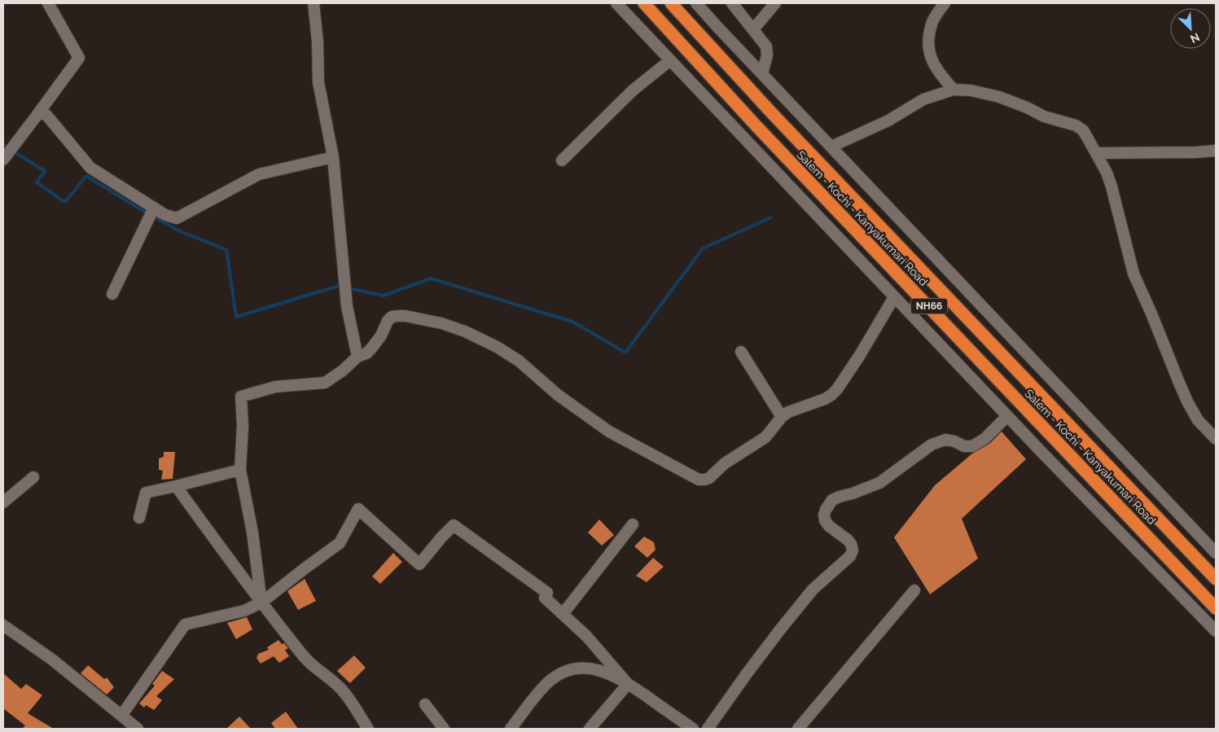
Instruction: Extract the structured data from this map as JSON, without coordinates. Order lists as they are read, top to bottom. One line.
{"streets":{"highway":["Salem - Kochi - Kanyakumari Road","NH66"]},"north":"bottom right"}
